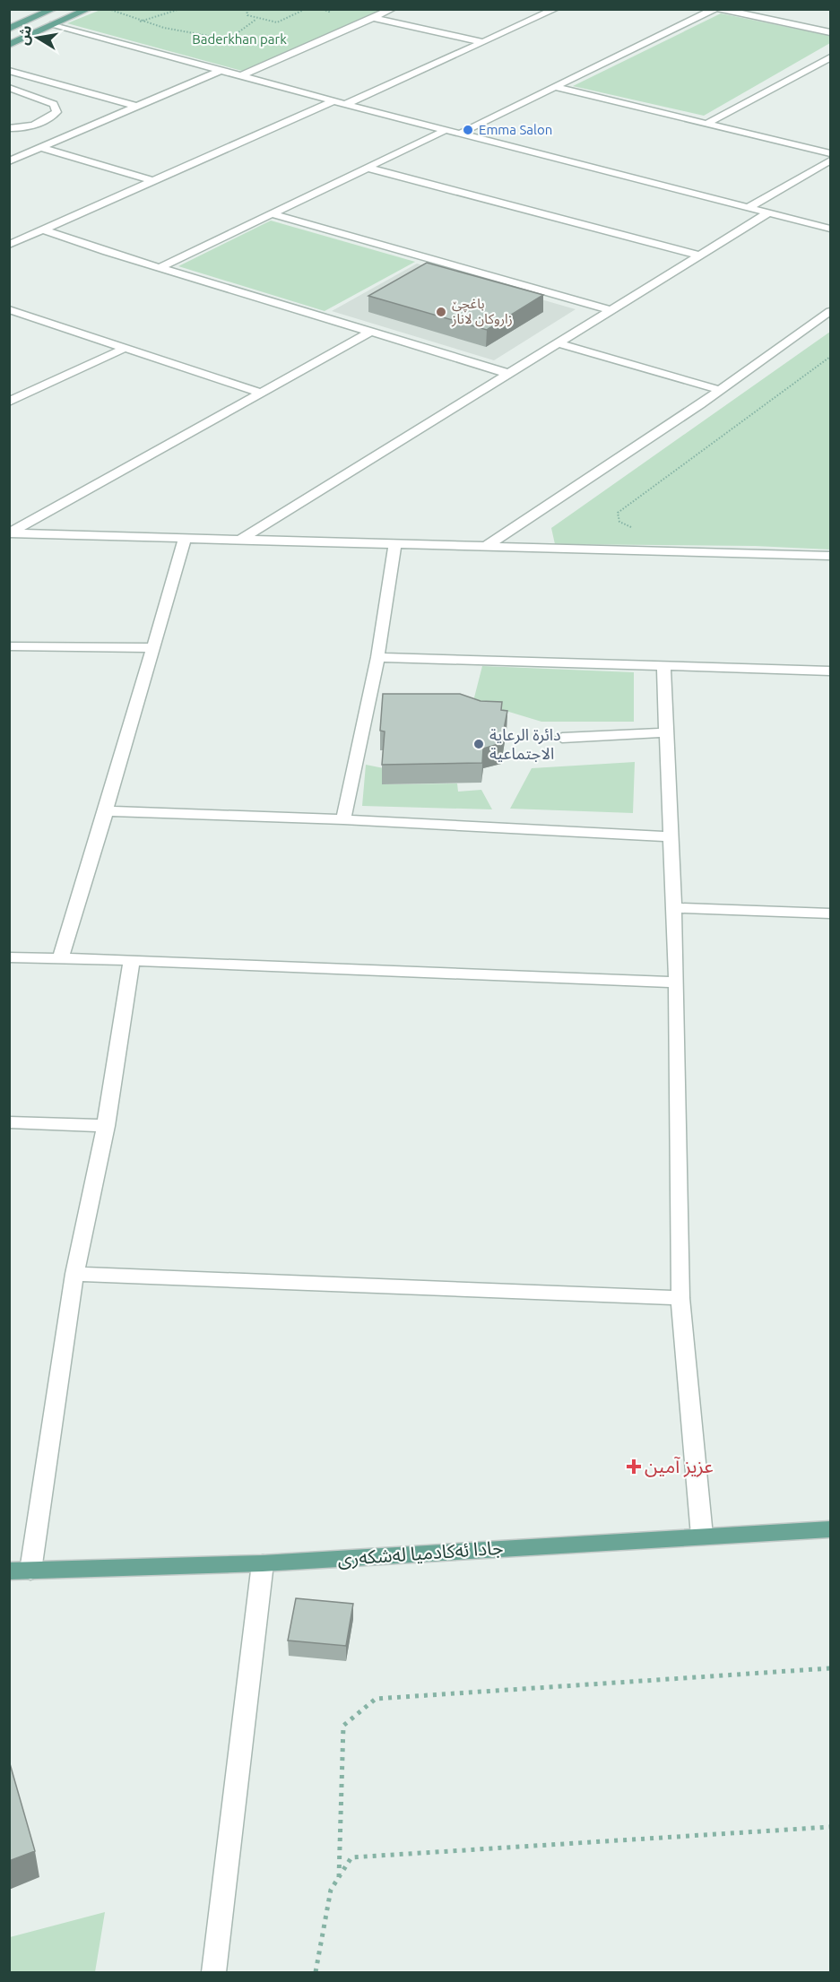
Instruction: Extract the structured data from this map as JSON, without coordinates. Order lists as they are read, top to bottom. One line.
{"streets":{"main road":["جادا ئه‌كادميا له‌شكه‌رى"]},"parks":["Baderkhan park"],"places":{"other":["Emma Salon","باغچێ زاروكان لاناز","دائرة الرعاية الاجتماعية"],"health":["عزيز آمين"]},"north":"left"}
